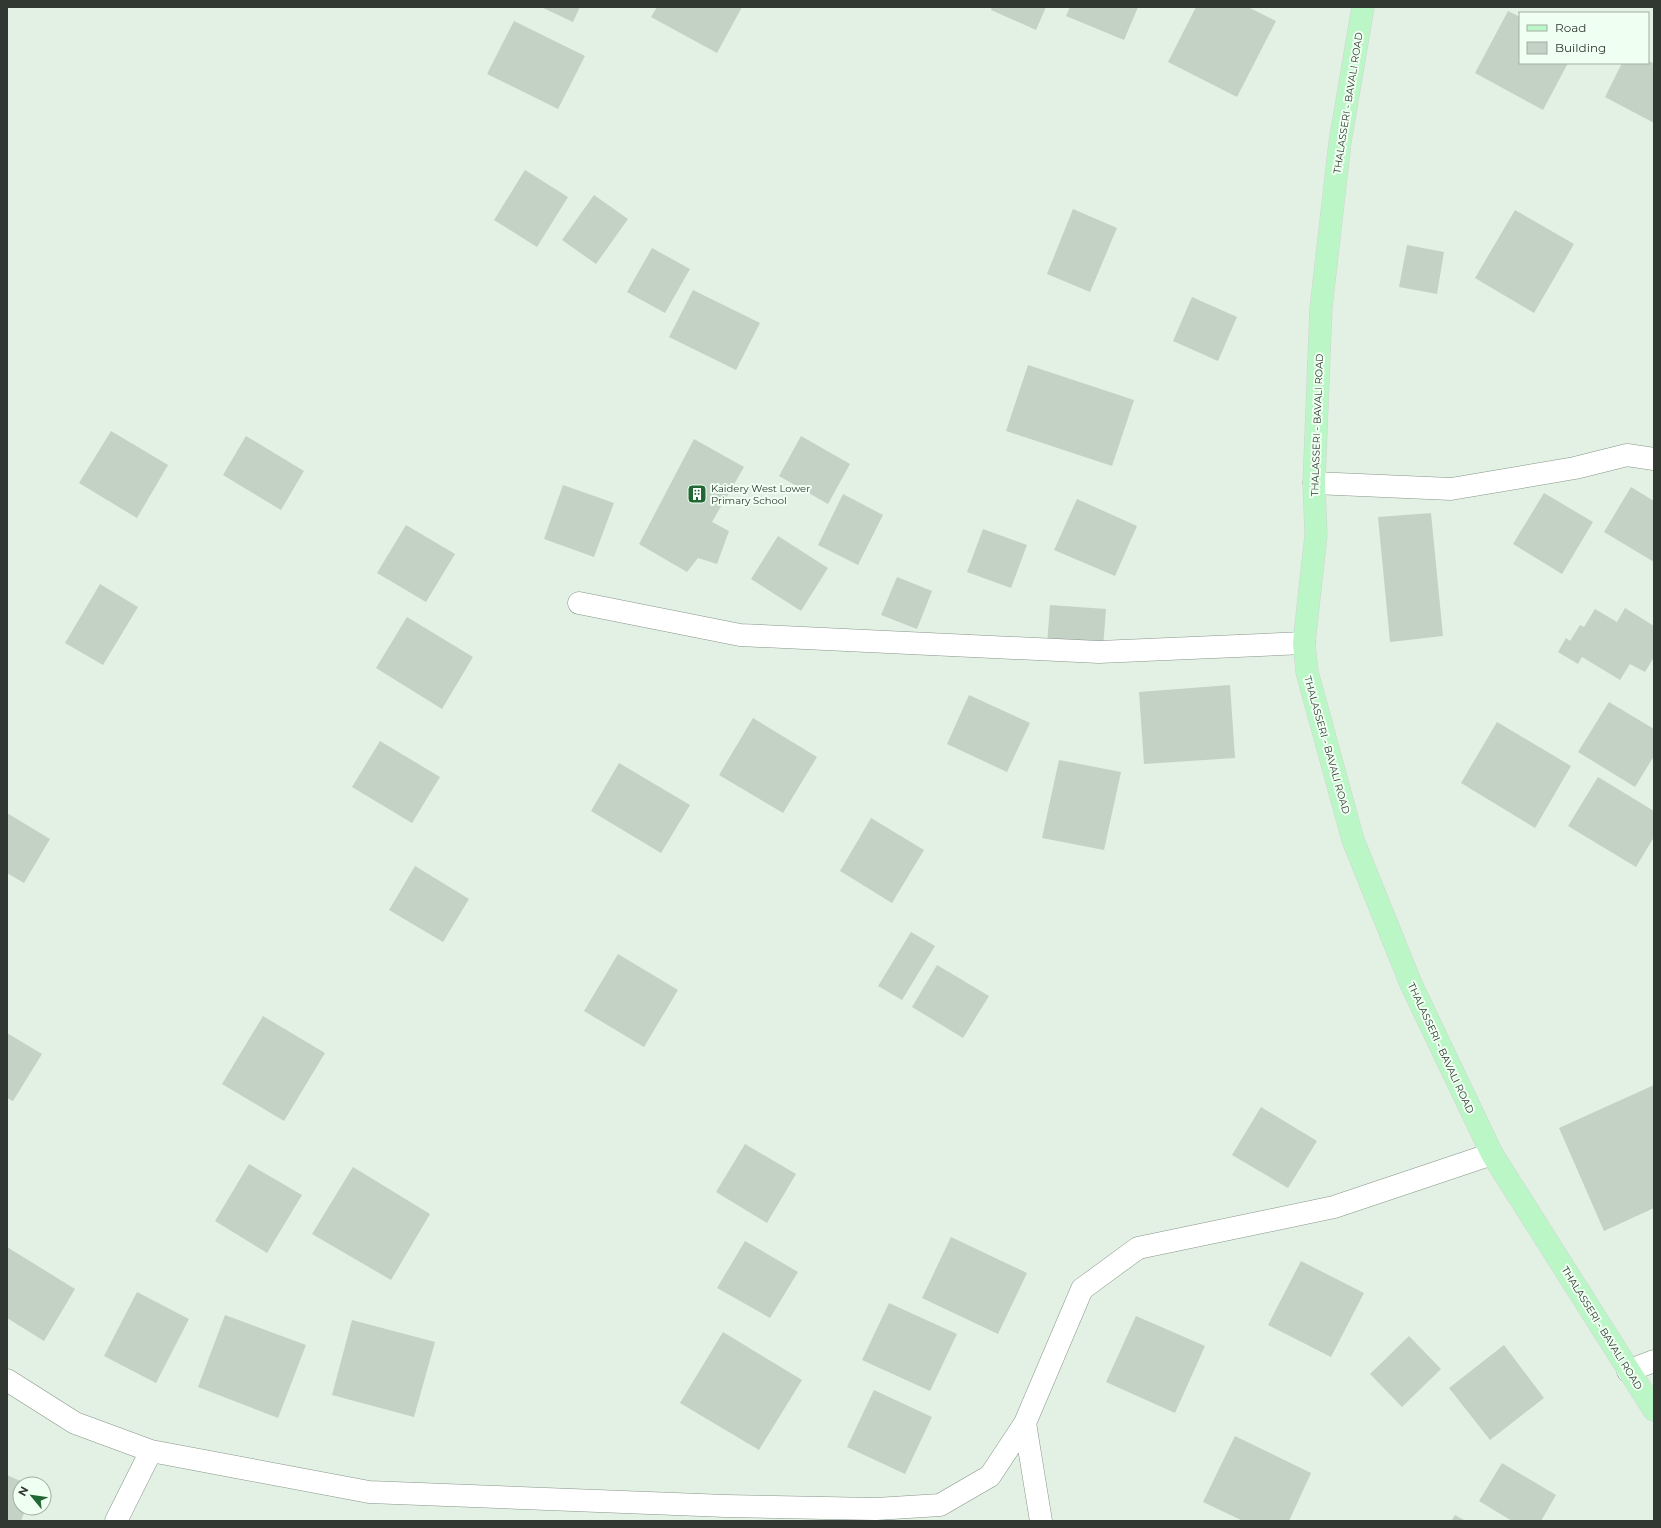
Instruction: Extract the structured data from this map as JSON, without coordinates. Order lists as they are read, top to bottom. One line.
{"streets":{"main road":["THALASSERI - BAVALI ROAD"]},"places":{"building":["Kaidery West Lower Primary School"]},"legend":["Road","Building"],"north":"top left"}
